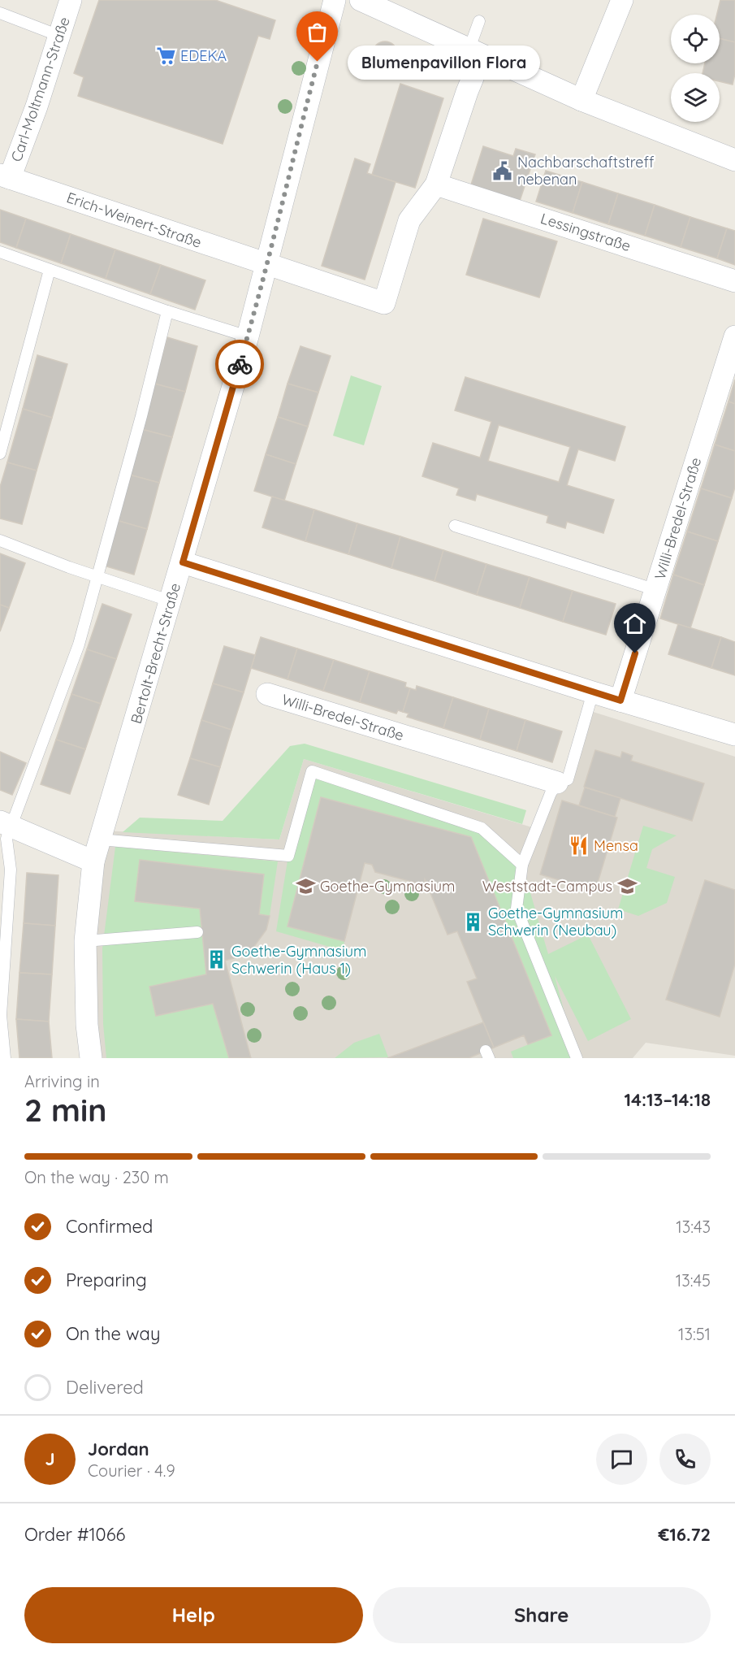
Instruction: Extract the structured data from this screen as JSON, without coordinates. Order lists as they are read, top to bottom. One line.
{"streets":{"street":["Carl-Moltmann-Straße","Erich-Weinert-Straße","Lessingstraße","Willi-Bredel-Straße","Bertolt-Brecht-Straße"]},"crossings":[["Carl-Moltmann-Straße","Erich-Weinert-Straße"],["Erich-Weinert-Straße","Bertolt-Brecht-Straße"]],"places":{"supermarket":["EDEKA"],"other":["Blumenpavillon Flora"],"public building":["Nachbarschaftstreff nebenan"],"restaurant":["Mensa"],"school or university":["Goethe-Gymnasium","Weststadt-Campus"],"building":["Goethe-Gymnasium Schwerin (Neubau)","Goethe-Gymnasium Schwerin (Haus 1)"]},"page":{"bubble":"Blumenpavillon Flora","heading":["2 min","Arriving in","14:13–14:18"],"panel":["Jordan","Courier · 4.9","Order #1066","€16.72"],"bar":"On the way · 230 m","list":[["Confirmed","13:43"],["Preparing","13:45"],["On the way","13:51"],"Delivered"],"round":"J","buttons":["Help","Share"]}}
